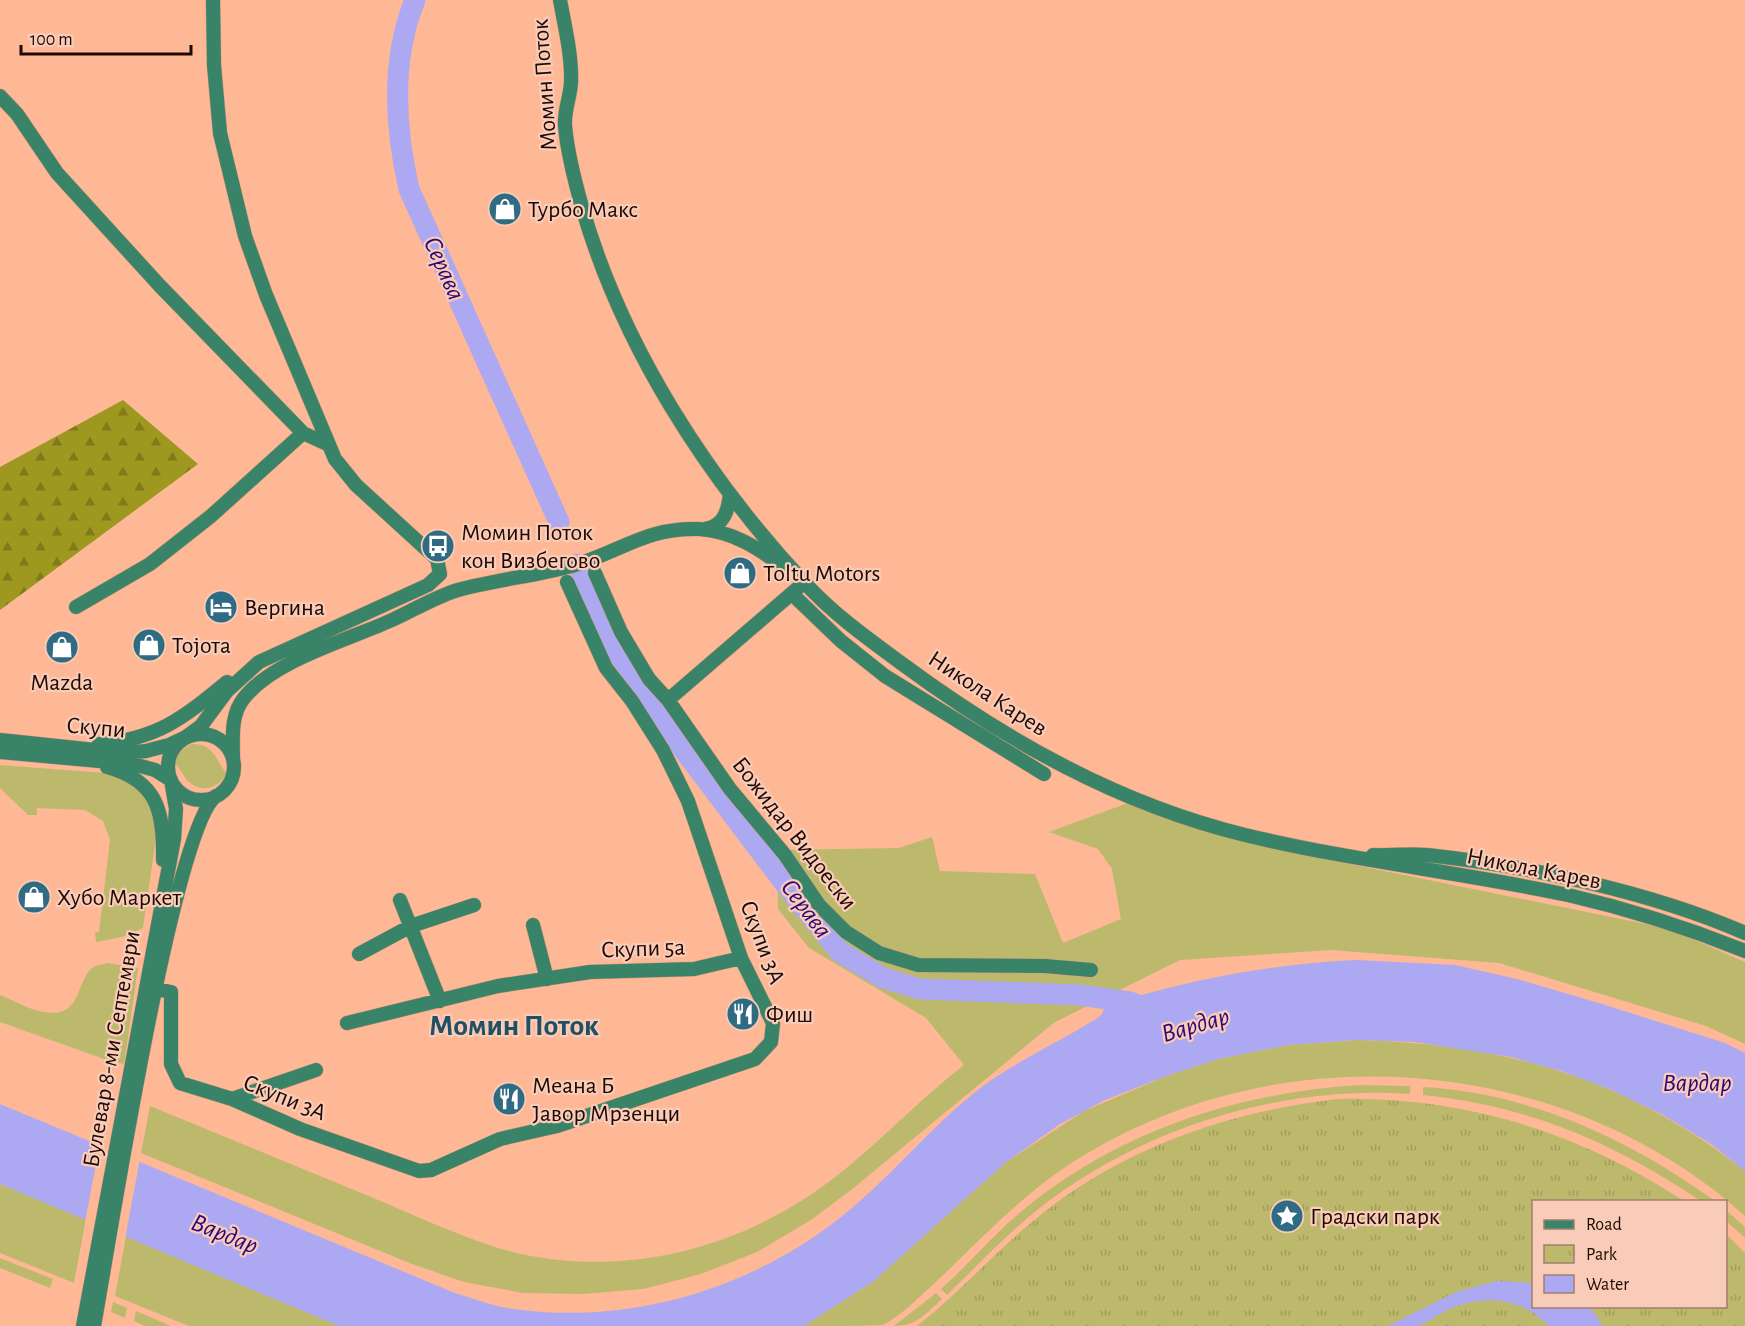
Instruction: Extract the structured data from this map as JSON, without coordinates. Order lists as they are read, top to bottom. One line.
{"streets":{"street":["Момин Поток","Никола Карев","Скупи","Божидар Видоески","Скупи 3А","Скупи 5а","Булевар 8-ми Септември"]},"crossings":[["Момин Поток","Никола Карев"],["Скупи","Булевар 8-ми Септември"],["Скупи 3А","Скупи 5а"],["Скупи 3А","Булевар 8-ми Септември"]],"districts":["Момин Поток"],"water":["Серава","Вардар"],"places":{"shop":["Турбо Макс","Toltu Motors","Тојота","Mazda","Хубо Маркет"],"bus stop":["Момин Поток кон Визбегово"],"hotel":["Вергина"],"restaurant":["Фиш","Меана Б Јавор Мрзенци"],"place":["Градски парк"]},"legend":["Road","Park","Water"],"scale_bar":"100 m"}
